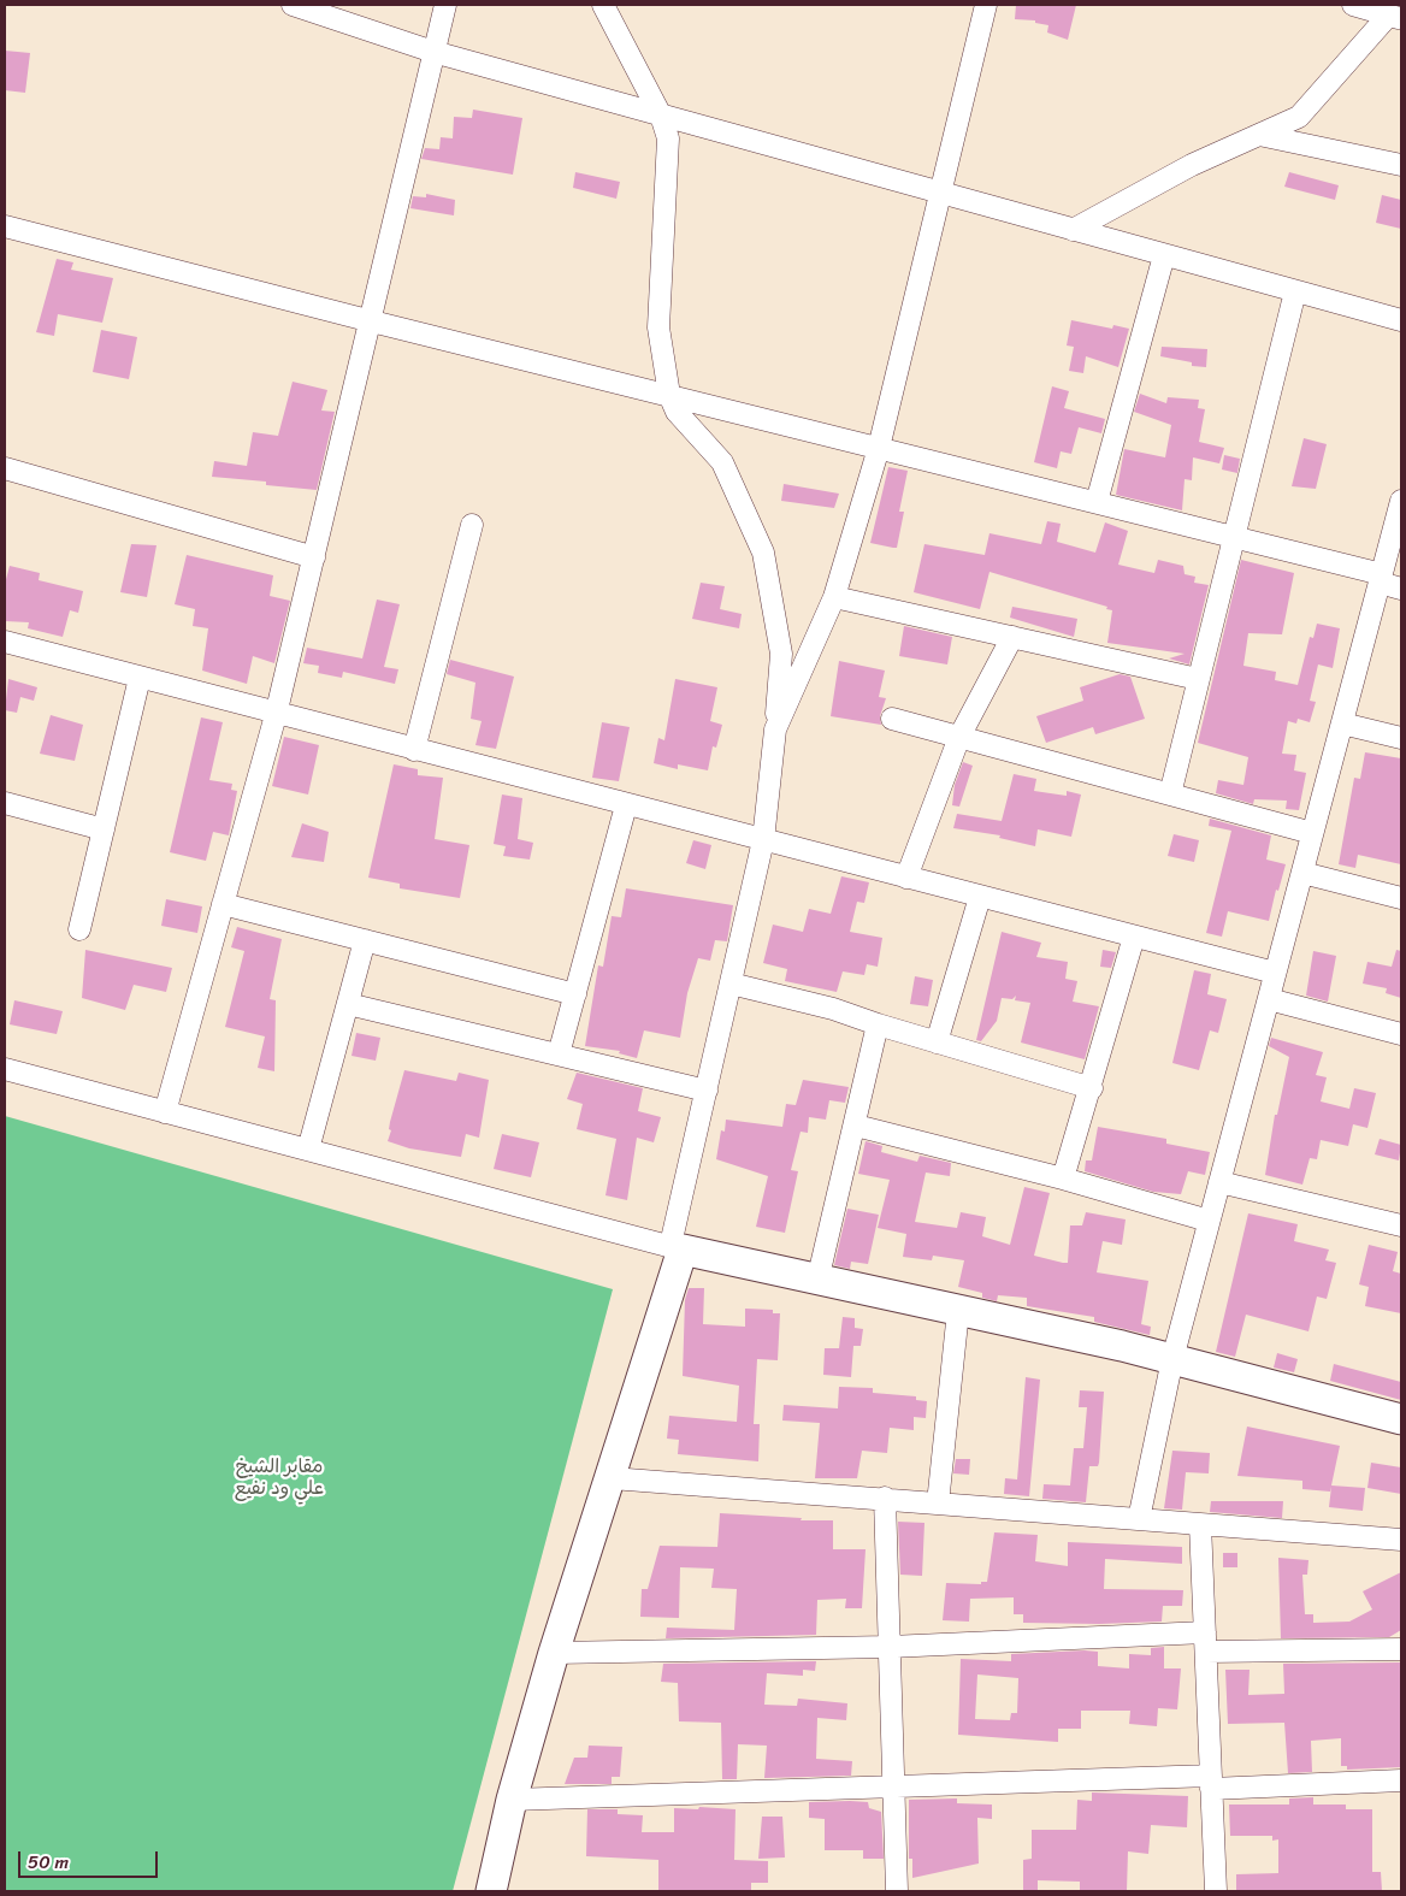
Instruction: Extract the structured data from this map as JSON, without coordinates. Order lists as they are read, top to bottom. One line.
{"parks":["مقابر الشيخ علي ود نفيع"],"scale_bar":"50 m"}
